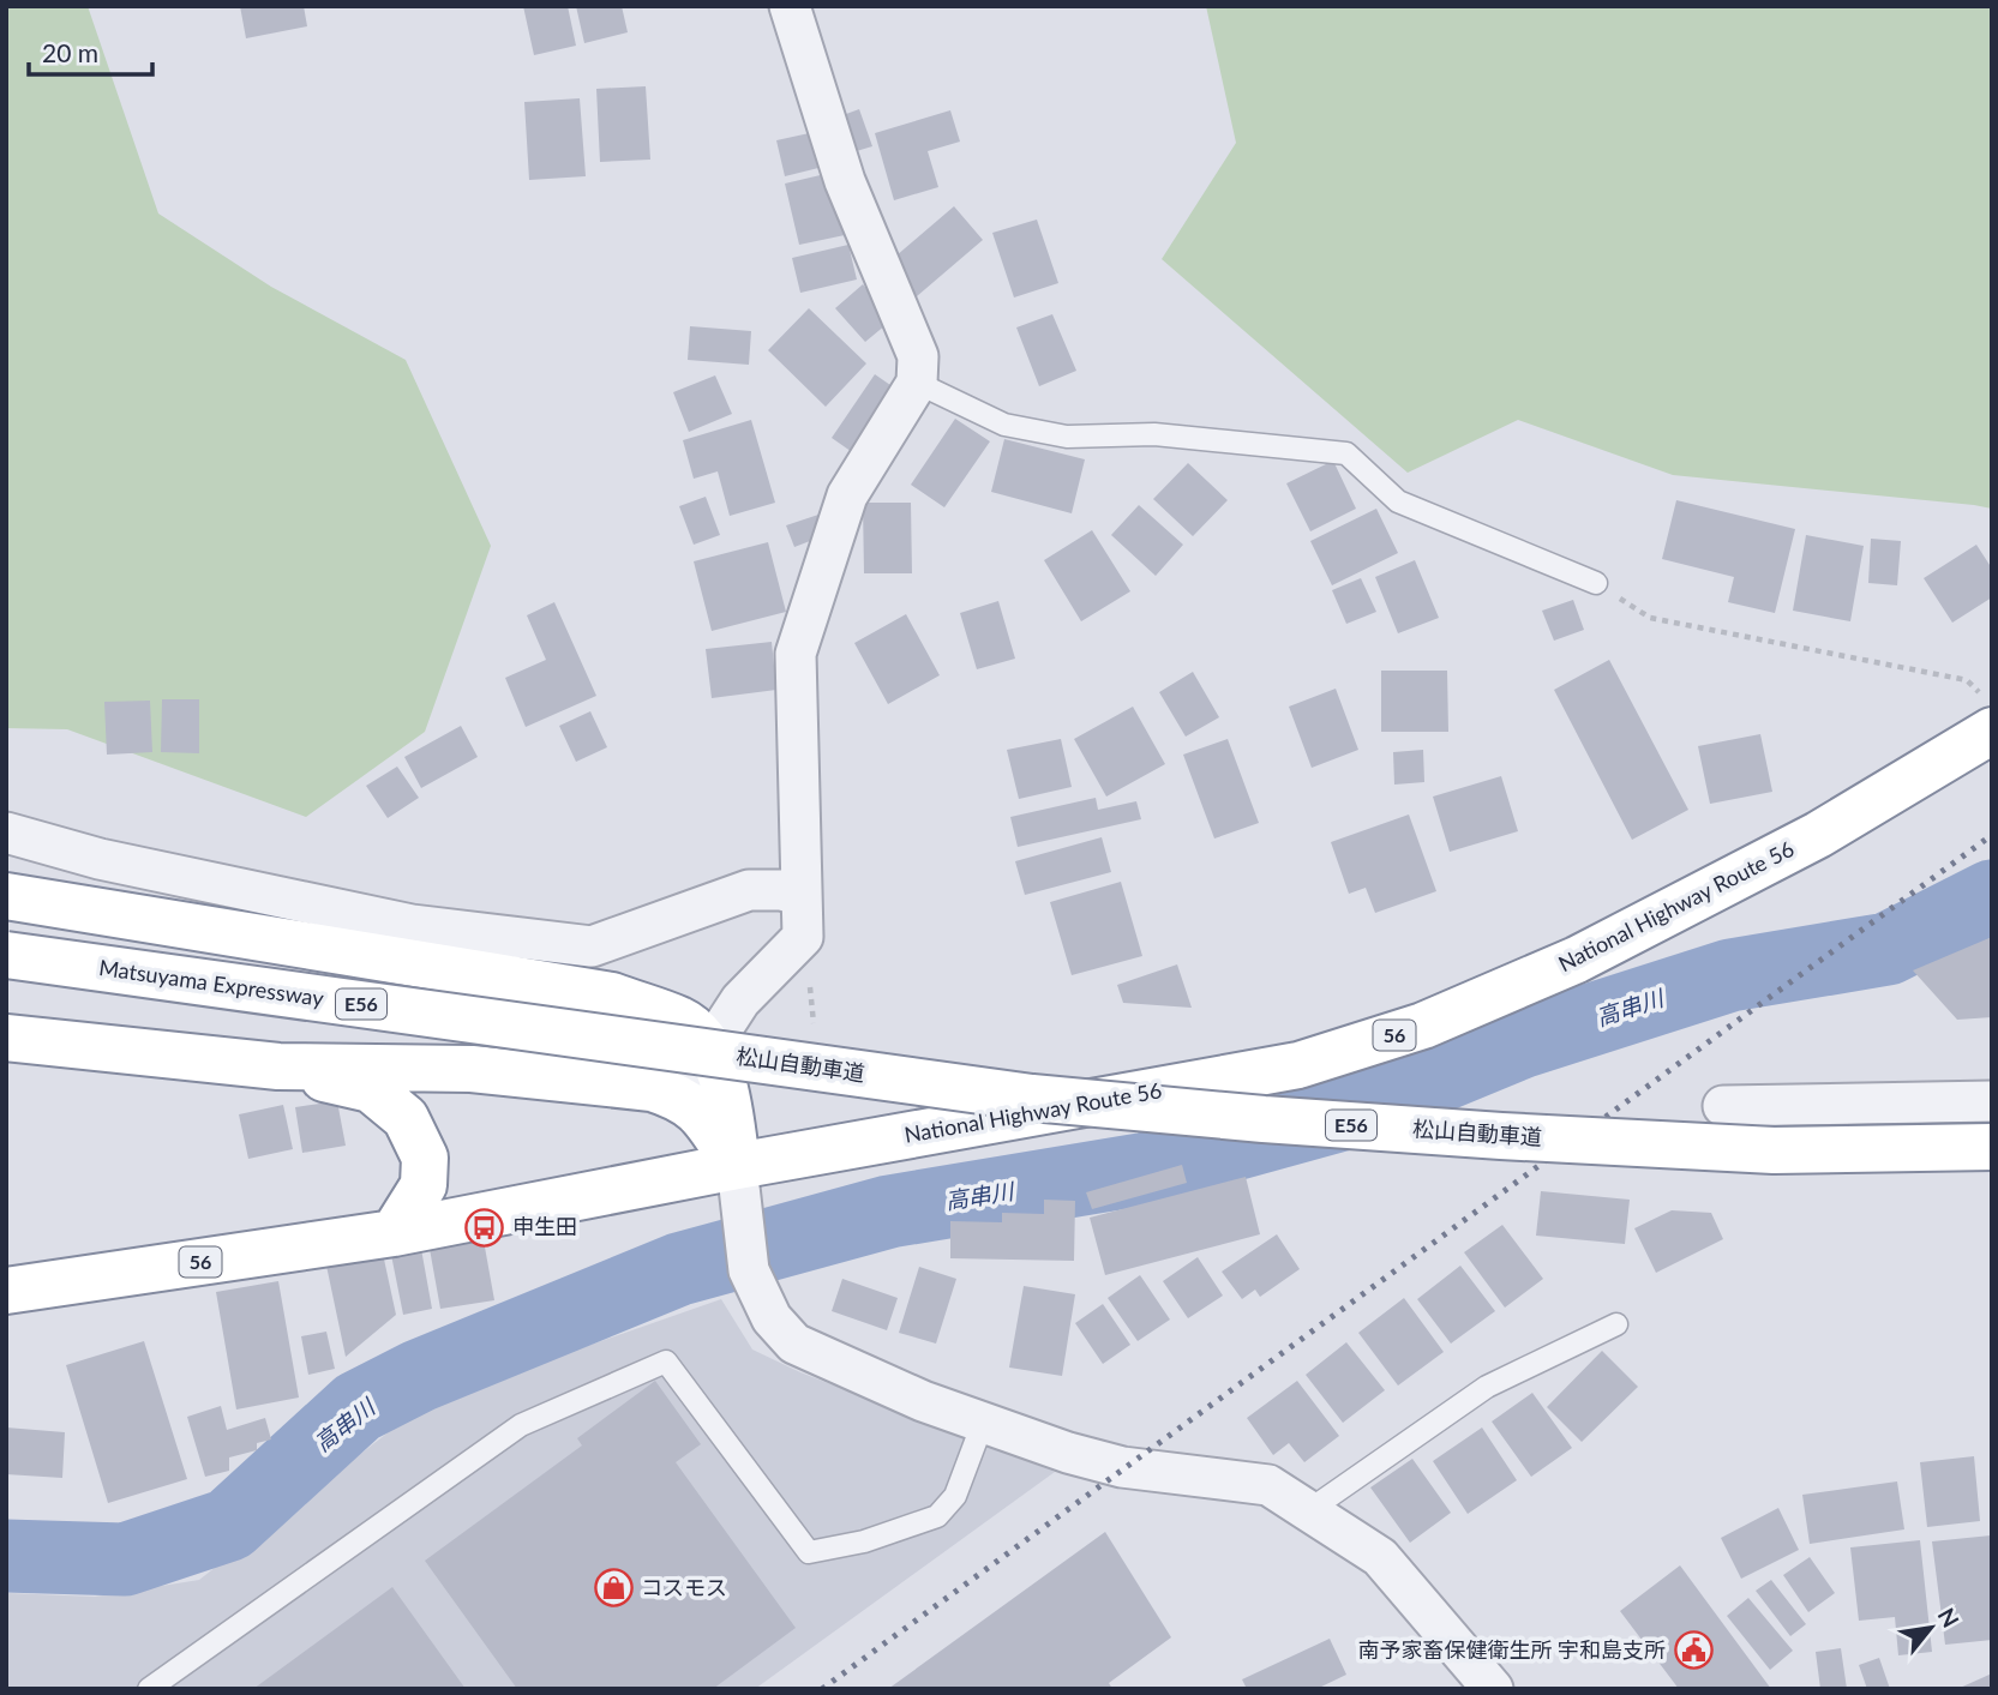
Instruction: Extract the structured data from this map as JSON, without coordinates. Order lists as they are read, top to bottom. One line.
{"streets":{"highway":["National Highway Route 56","Matsuyama Expressway","E56","56","松山自動車道"]},"crossings":[["Matsuyama Expressway","松山自動車道"]],"water":["高串川"],"places":{"bus stop":["申生田"],"shop":["コスモス"],"public building":["南予家畜保健衛生所 宇和島支所"]},"scale_bar":"20 m","north":"top right"}
